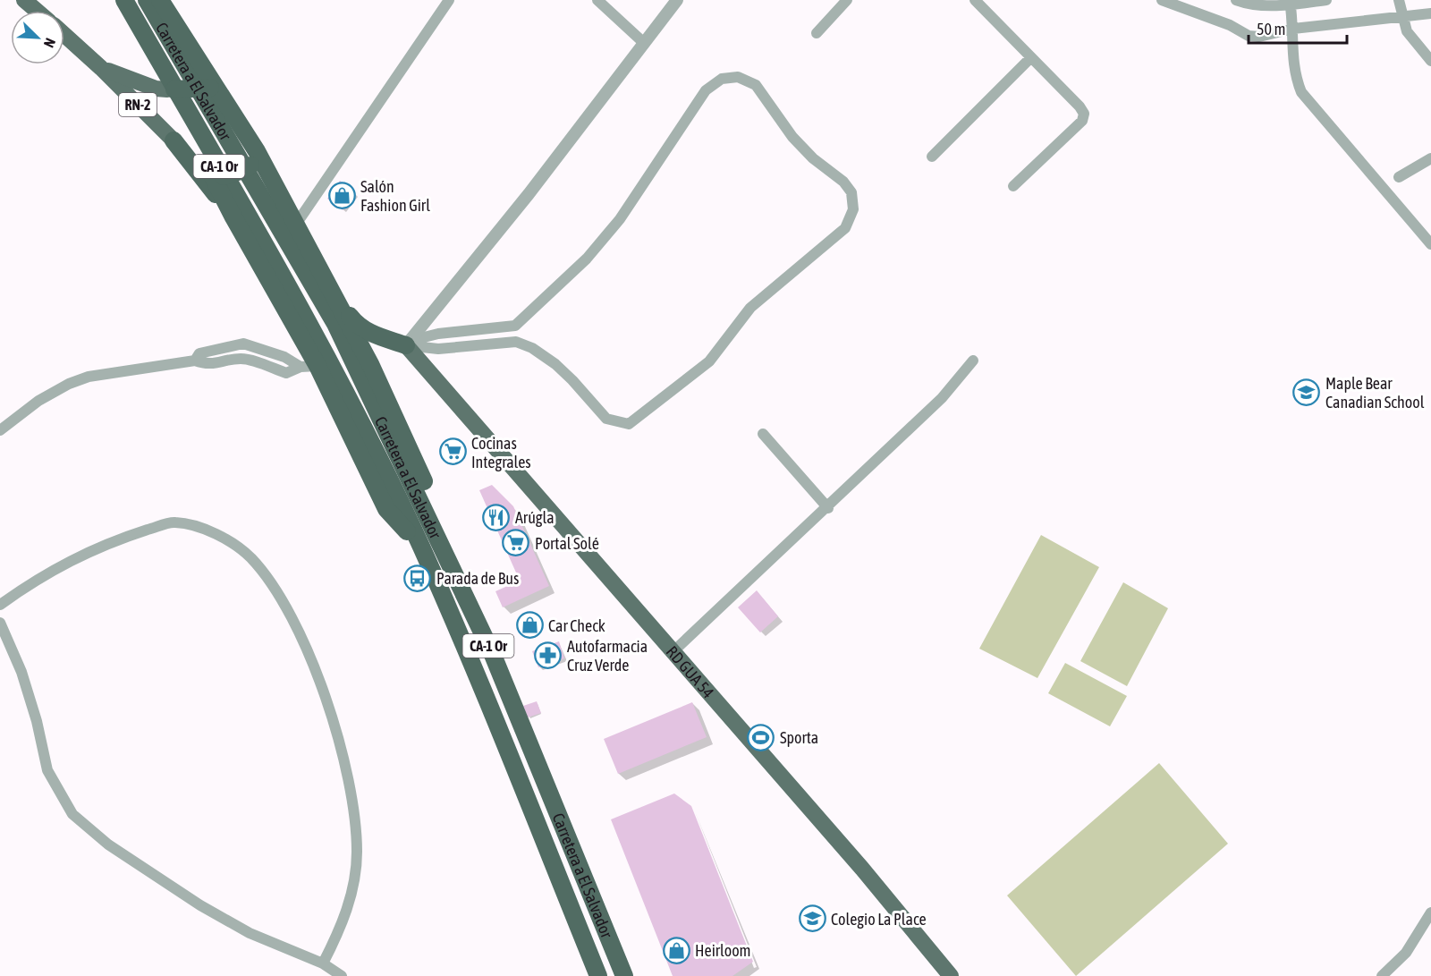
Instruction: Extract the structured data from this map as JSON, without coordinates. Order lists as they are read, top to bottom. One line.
{"streets":{"highway":["Carretera a El Salvador","CA-1 Or"],"main road":["RN-2","RD GUA 54"]},"places":{"shop":["Salón Fashion Girl","Car Check","Heirloom"],"school or university":["Maple Bear Canadian School","Colegio La Place"],"supermarket":["Cocinas Integrales","Portal Solé"],"restaurant":["Arúgla"],"bus stop":["Parada de Bus"],"pharmacy":["Autofarmacia Cruz Verde"],"sports":["Sporta"]},"scale_bar":"50 m","north":"bottom right"}
